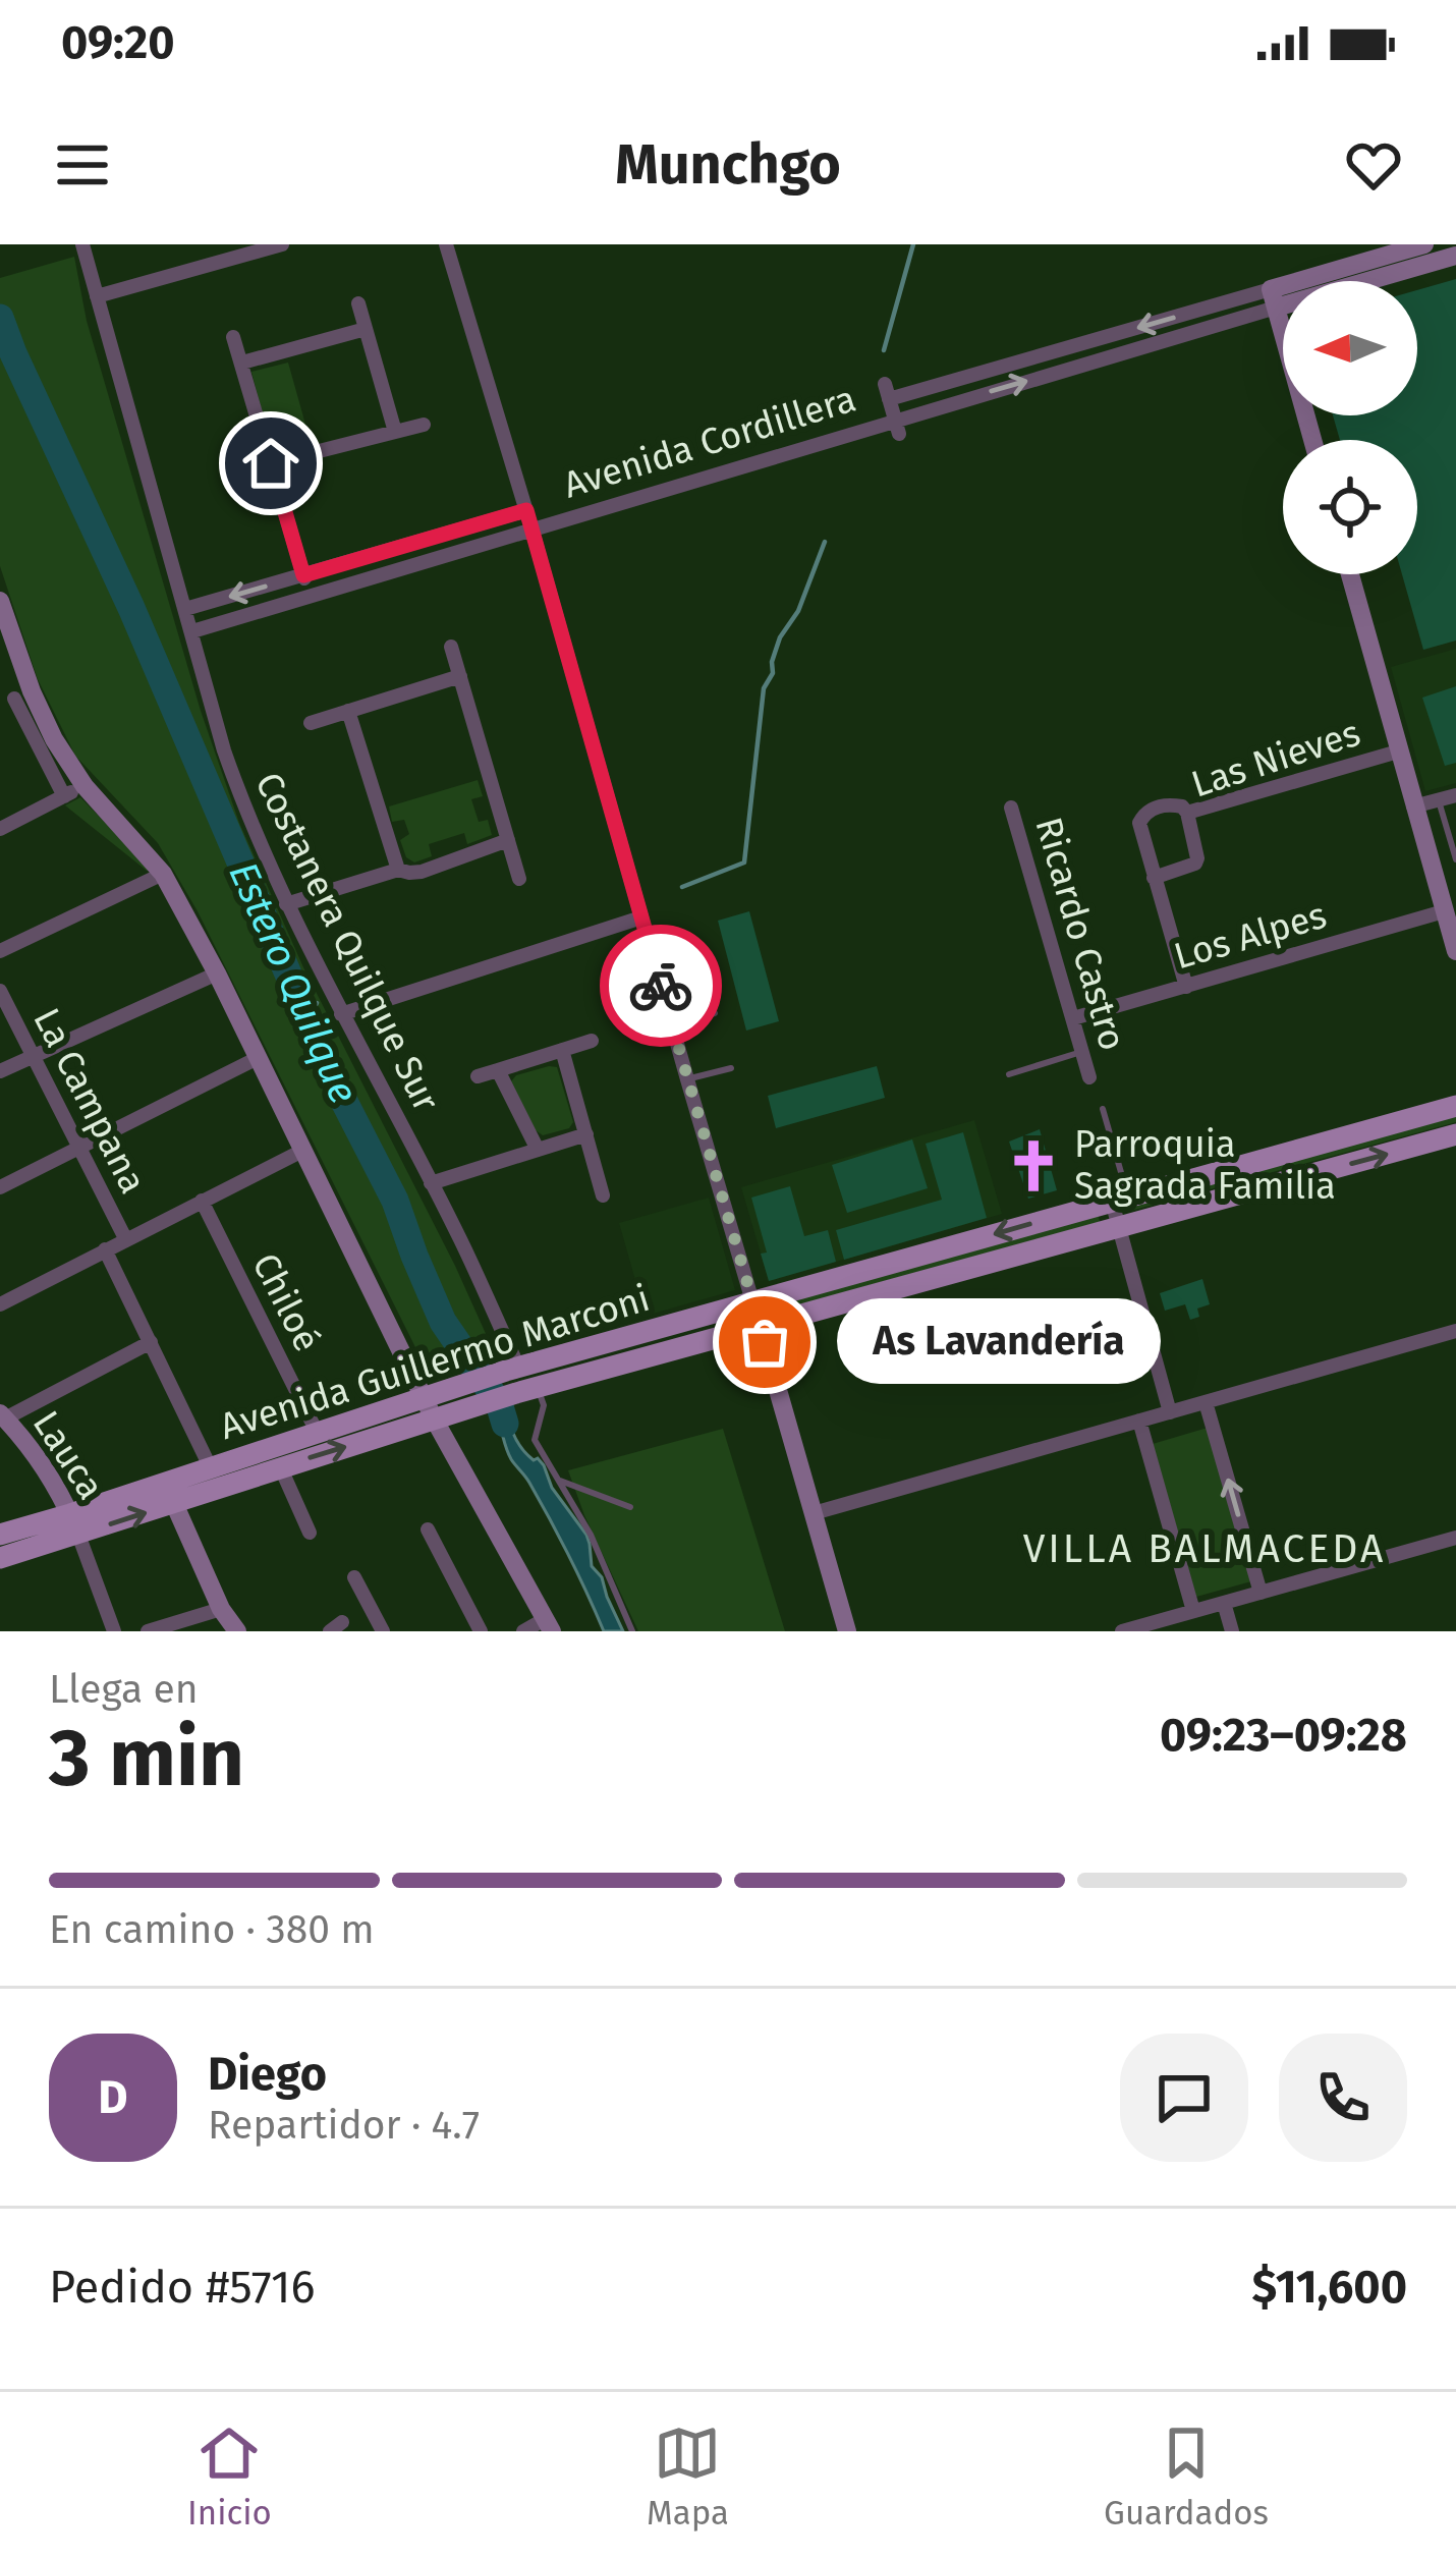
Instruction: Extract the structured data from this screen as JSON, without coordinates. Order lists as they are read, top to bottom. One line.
{"streets":{"main road":["Avenida Guillermo Marconi"],"street":["Avenida Cordillera","Las Nieves","Ricardo Castro","Los Alpes","Costanera Quilque Sur","La Campana","Chiloé","Lauca"]},"crossings":[["Avenida Cordillera","Costanera Quilque Sur"],["Ricardo Castro","Los Alpes"],["Costanera Quilque Sur","Avenida Guillermo Marconi"],["La Campana","Avenida Guillermo Marconi"],["Chiloé","Avenida Guillermo Marconi"],["Avenida Guillermo Marconi","Lauca"]],"districts":["VILLA BALMACEDA"],"water":["Estero Quilque"],"places":{"church":["Parroquia Sagrada Familia"],"other":["As Lavandería"]},"north":"left","page":{"status":"09:20","header":"Munchgo","bubble":"As Lavandería","heading":["3 min","Llega en","09:23–09:28"],"panel":["Diego","Repartidor · 4.7","Pedido #5716","$11,600"],"bar":"En camino · 380 m","round":"D","tabs":["Inicio","Mapa","Guardados"]}}
